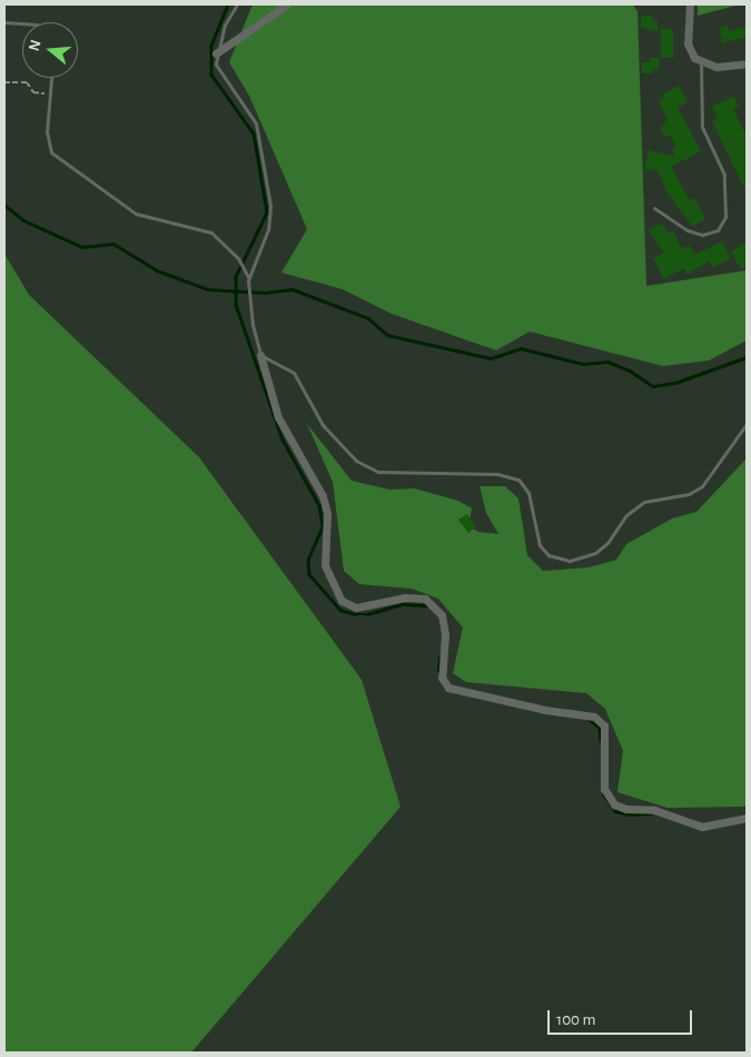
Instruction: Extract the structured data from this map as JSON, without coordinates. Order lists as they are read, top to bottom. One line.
{"scale_bar":"100 m","north":"left"}
